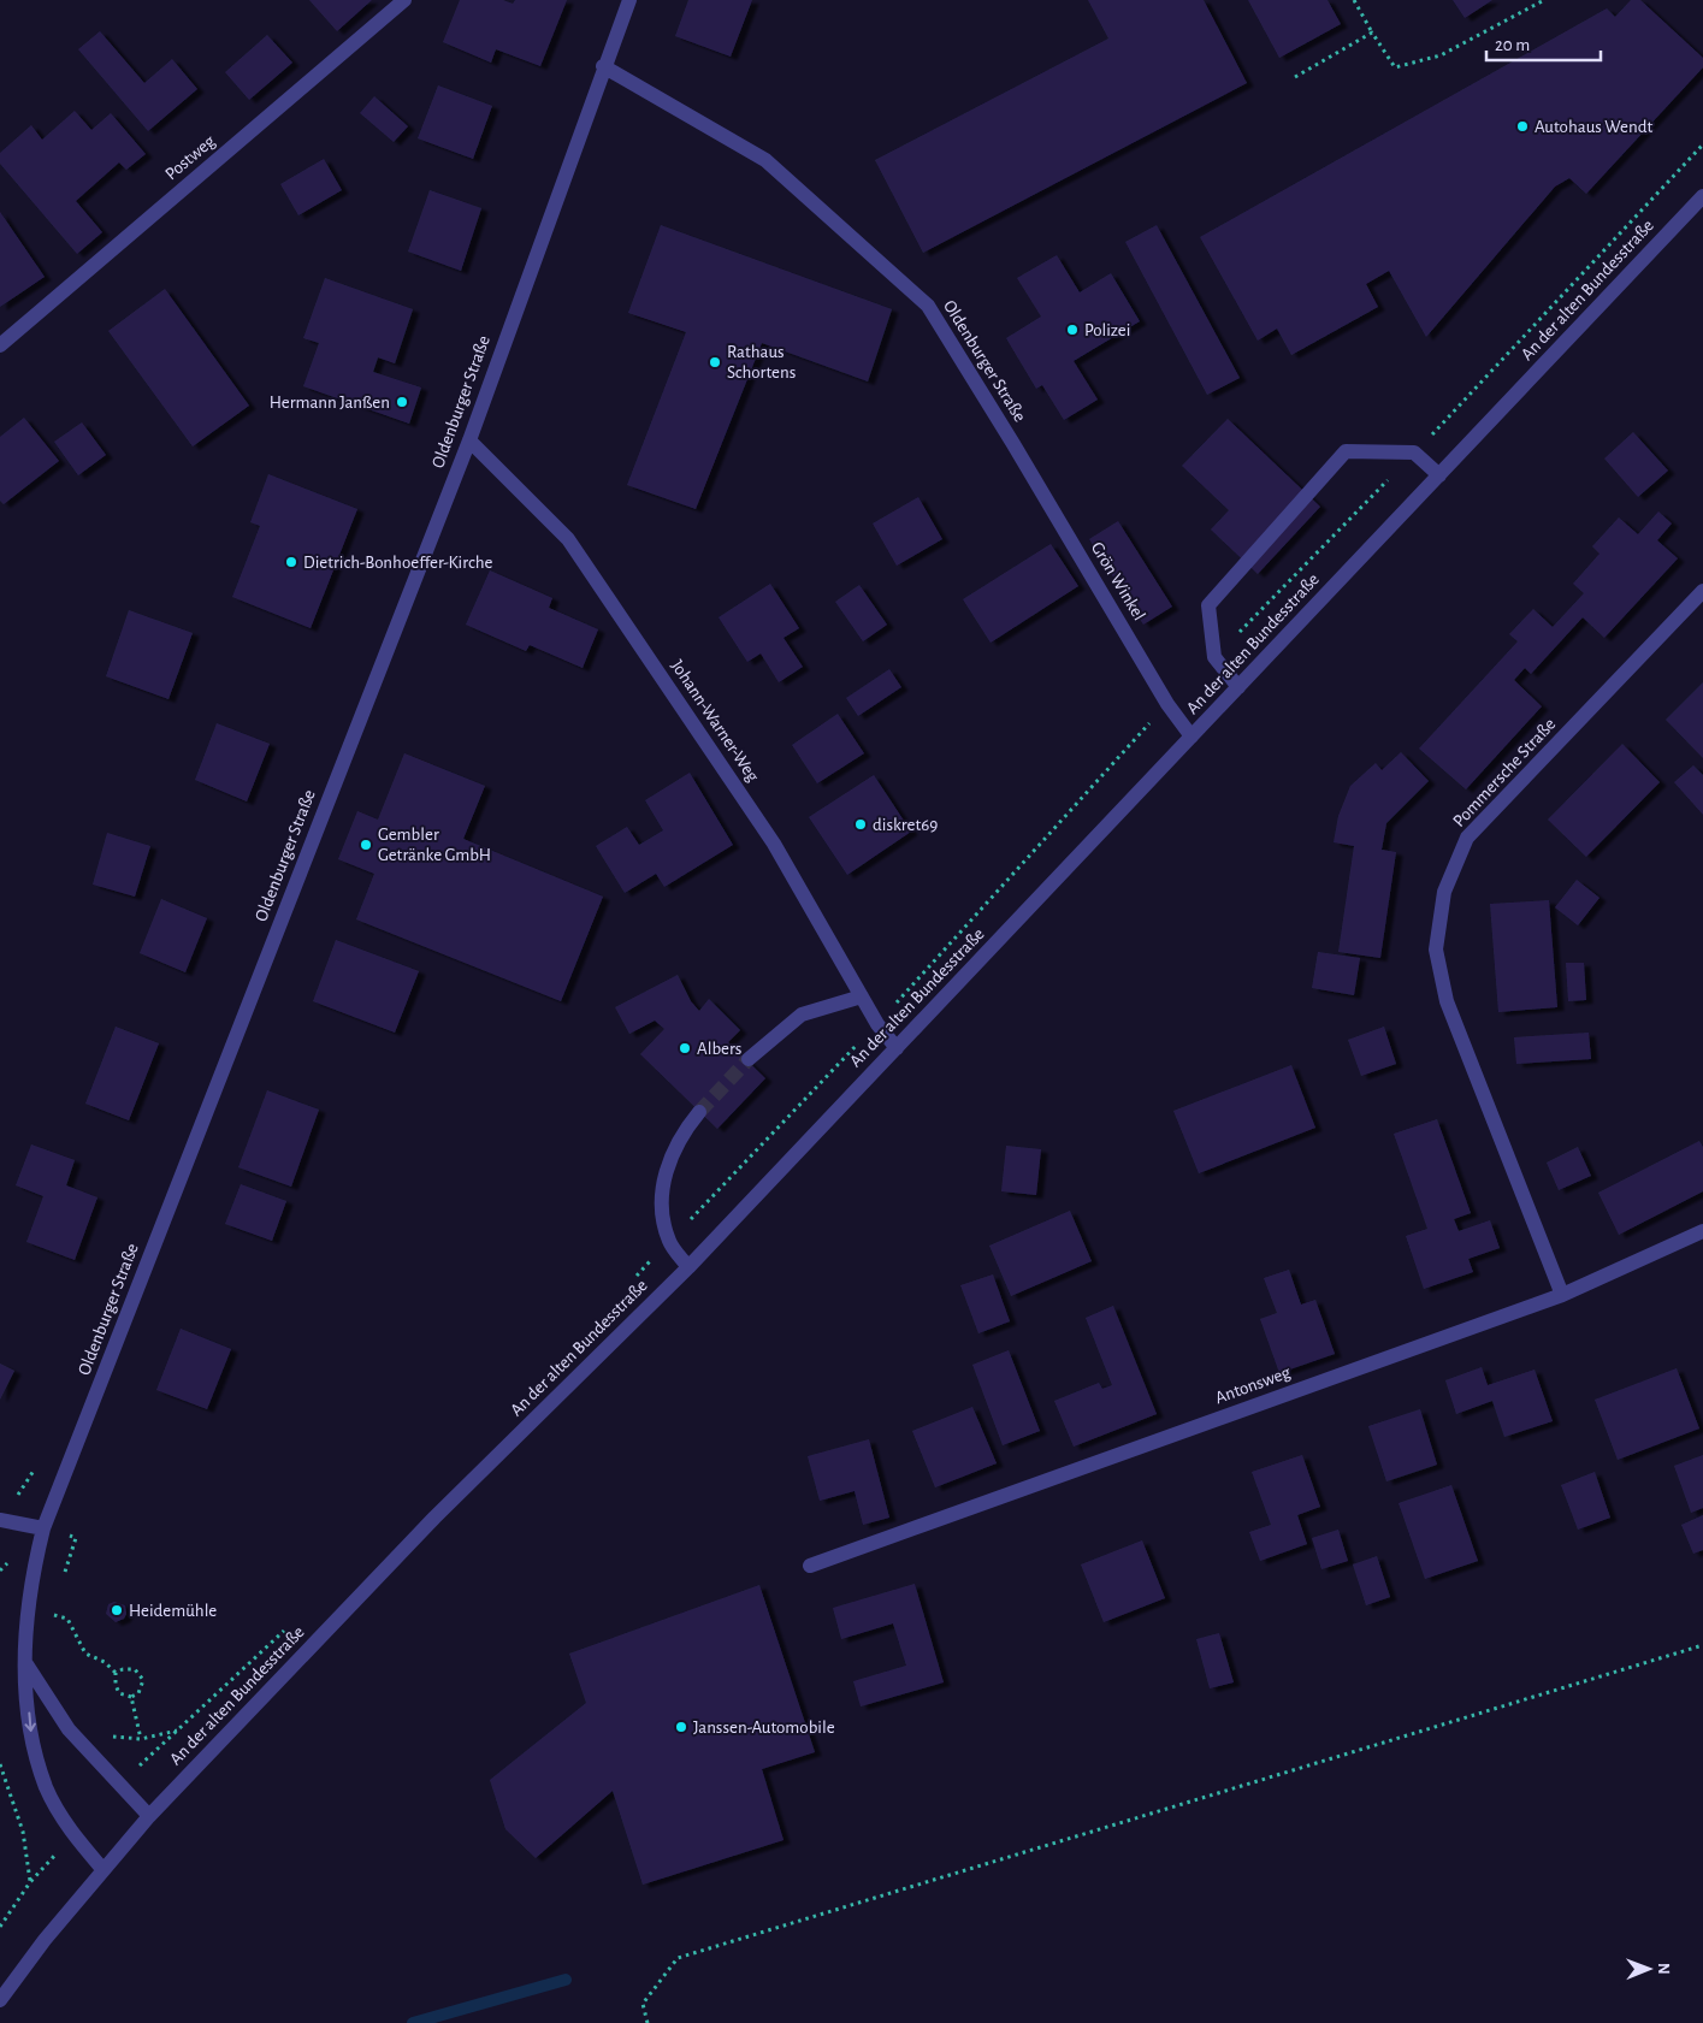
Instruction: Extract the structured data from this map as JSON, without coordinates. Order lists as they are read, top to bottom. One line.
{"streets":{"street":["Postweg","An der alten Bundesstraße","Oldenburger Straße","Grön Winkel","Johann-Warner-Weg","Pommersche Straße","Antonsweg"]},"crossings":[["An der alten Bundesstraße","Grön Winkel"],["An der alten Bundesstraße","Johann-Warner-Weg"],["Oldenburger Straße","Grön Winkel"],["Oldenburger Straße","Johann-Warner-Weg"],["Pommersche Straße","Antonsweg"]],"places":["Autohaus Wendt","Polizei","Rathaus Schortens","Hermann Janßen","Dietrich-Bonhoeffer-Kirche","diskret69","Gembler Getränke GmbH","Albers","Heidemühle","Janssen-Automobile"],"scale_bar":"20 m","north":"right"}
